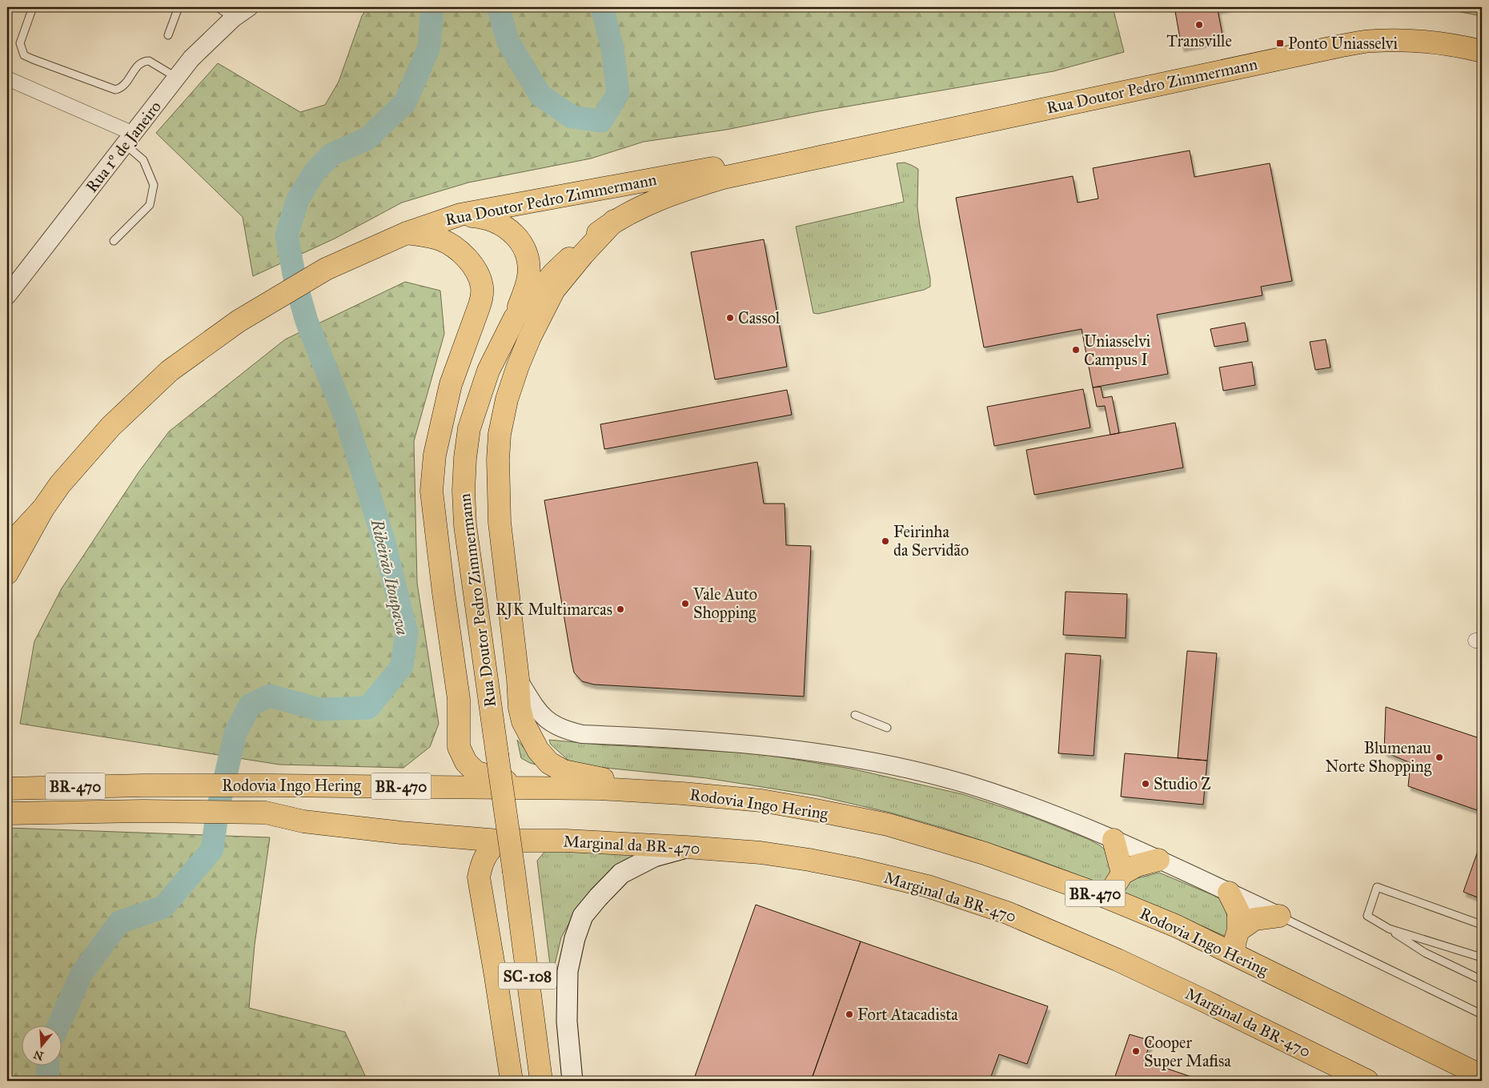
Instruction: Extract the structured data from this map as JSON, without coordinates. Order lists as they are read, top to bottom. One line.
{"streets":{"main road":["Rua Doutor Pedro Zimmermann","Rodovia Ingo Hering","BR-470","Marginal da BR-470","SC-108"],"street":["Rua 1º de Janeiro"]},"crossings":[["Rodovia Ingo Hering","Marginal da BR-470"]],"water":["Ribeirão Itoupava"],"places":{"other":["Transville","Cassol","Uniasselvi Campus I","Feirinha da Servidão","Vale Auto Shopping","RJK Multimarcas","Blumenau Norte Shopping","Studio Z","Fort Atacadista","Cooper Super Mafisa"],"transit":["Ponto Uniasselvi"]},"north":"bottom"}
